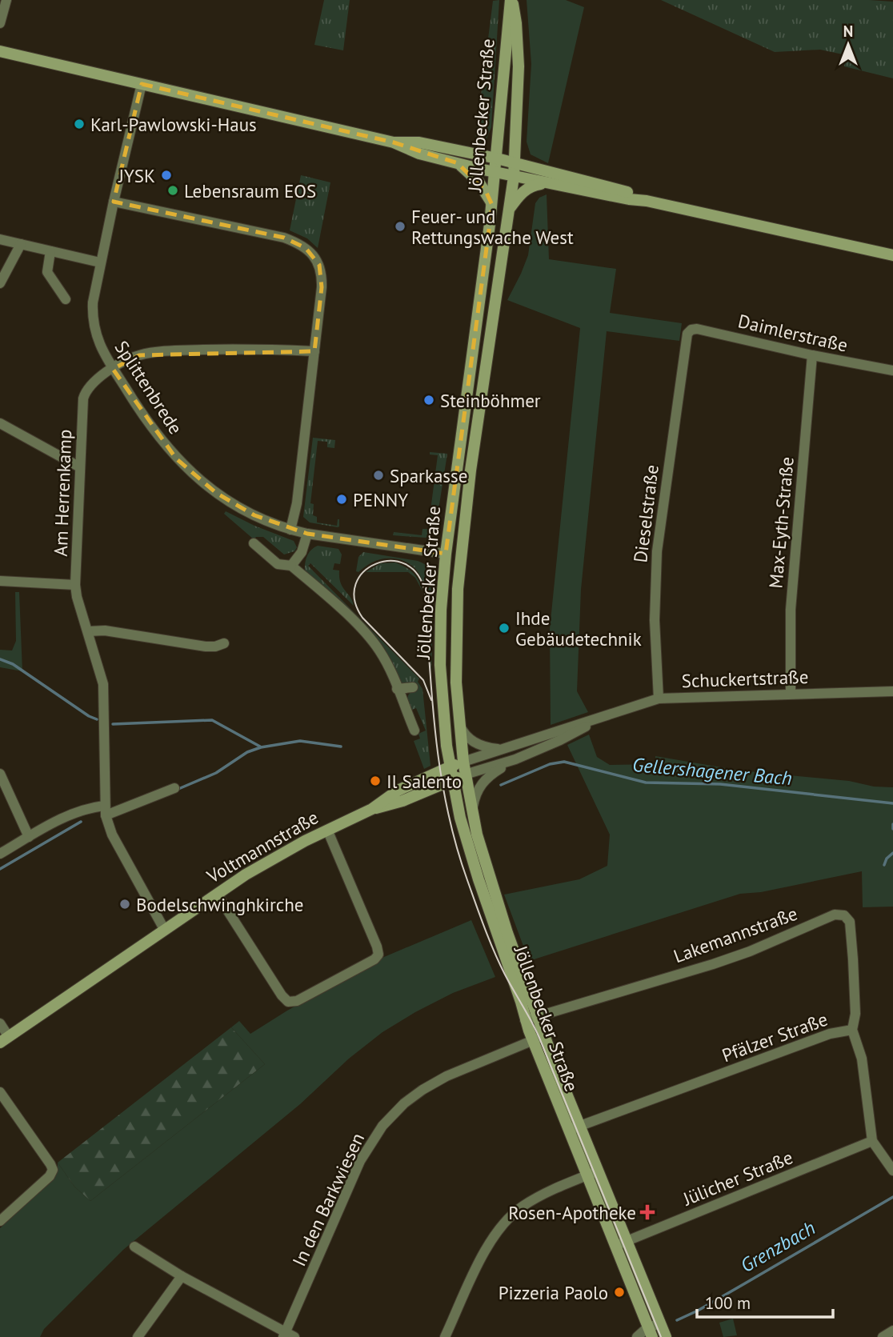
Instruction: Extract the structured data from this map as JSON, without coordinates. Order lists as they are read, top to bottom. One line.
{"streets":{"main road":["Jöllenbecker Straße","Splittenbrede","Voltmannstraße"],"street":["Daimlerstraße","Am Herrenkamp","Dieselstraße","Max-Eyth-Straße","Schuckertstraße","Lakemannstraße","Pfälzer Straße","Jülicher Straße","In den Barkwiesen"]},"crossings":[["Jöllenbecker Straße","Splittenbrede"],["Jöllenbecker Straße","Schuckertstraße"],["Jöllenbecker Straße","Voltmannstraße"],["Jöllenbecker Straße","Lakemannstraße"],["Jöllenbecker Straße","Pfälzer Straße"],["Jöllenbecker Straße","Jülicher Straße"],["Jöllenbecker Straße","In den Barkwiesen"],["Daimlerstraße","Dieselstraße"],["Daimlerstraße","Max-Eyth-Straße"],["Splittenbrede","Am Herrenkamp"],["Am Herrenkamp","Voltmannstraße"],["Dieselstraße","Schuckertstraße"],["Max-Eyth-Straße","Schuckertstraße"],["Schuckertstraße","Voltmannstraße"],["Lakemannstraße","Pfälzer Straße"],["Pfälzer Straße","Jülicher Straße"]],"water":["Gellershagener Bach","Grenzbach"],"places":{"other":["Karl-Pawlowski-Haus","JYSK","Lebensraum EOS","Feuer- und Rettungswache West","Steinböhmer","Sparkasse","PENNY","Ihde Gebäudetechnik","Il Salento","Bodelschwinghkirche","Pizzeria Paolo"],"health":["Rosen-Apotheke"]},"scale_bar":"100 m","north":"top"}
